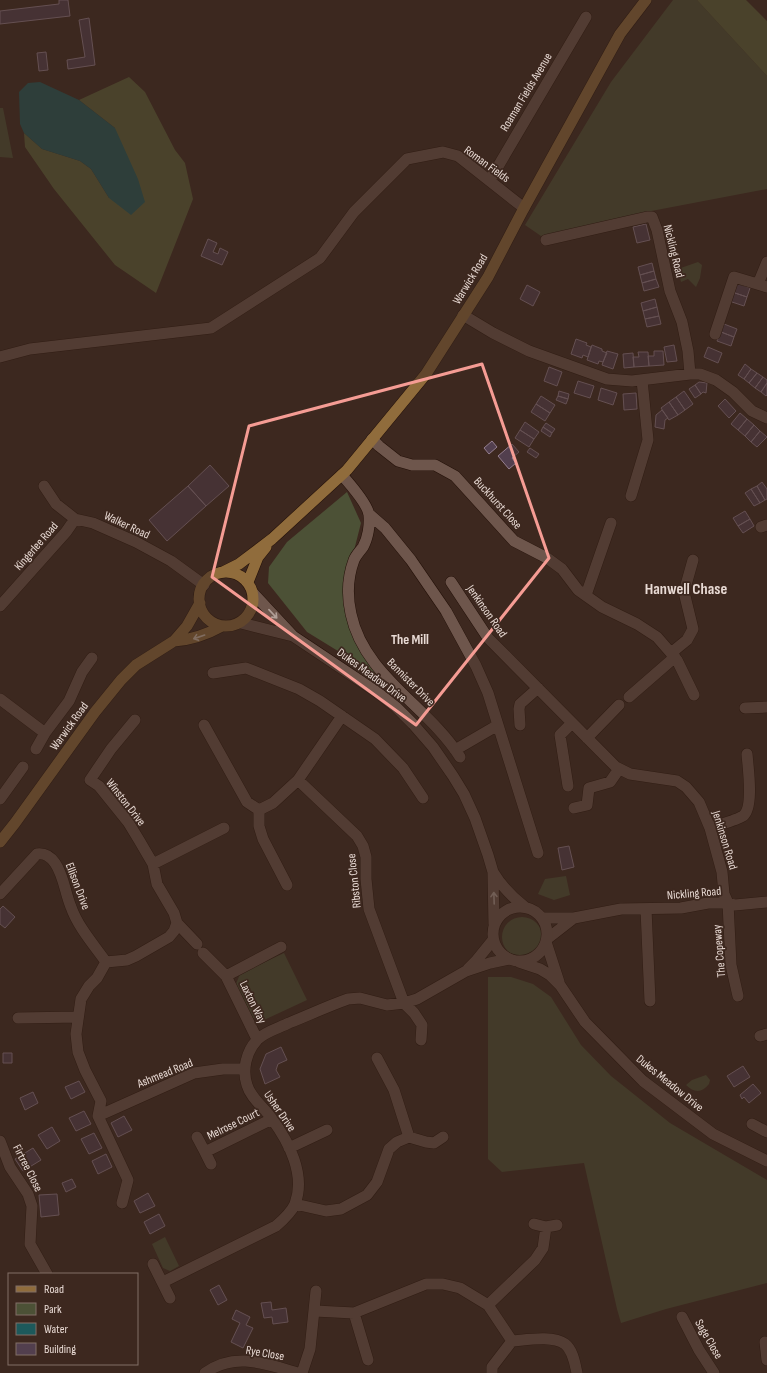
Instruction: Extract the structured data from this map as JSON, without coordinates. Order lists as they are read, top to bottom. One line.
{"streets":{"main road":["Warwick Road"],"street":["Roaman Fields Avenue","Roman Fields","Nickling Road","Buckhurst Close","Walker Road","Kingerlee Road","Jenkinson Road","Dukes Meadow Drive","Bannister Drive","Winston Drive","Ribston Close","Ellison Drive","The Copeway","Laxton Way","Ashmead Road","Usher Drive","Melrose Court","Firtree Close","Sage Close","Rye Close"]},"crossings":[["Roaman Fields Avenue","Roman Fields"],["Roman Fields","Warwick Road"],["Nickling Road","Jenkinson Road"],["Nickling Road","Dukes Meadow Drive"],["Nickling Road","The Copeway"],["Warwick Road","Buckhurst Close"],["Warwick Road","Walker Road"],["Warwick Road","Dukes Meadow Drive"],["Walker Road","Kingerlee Road"],["Walker Road","Dukes Meadow Drive"],["Jenkinson Road","The Copeway"],["Ashmead Road","Usher Drive"],["Usher Drive","Melrose Court"]],"districts":["Hanwell Chase","The Mill"],"legend":["Road","Park","Water","Building"]}
